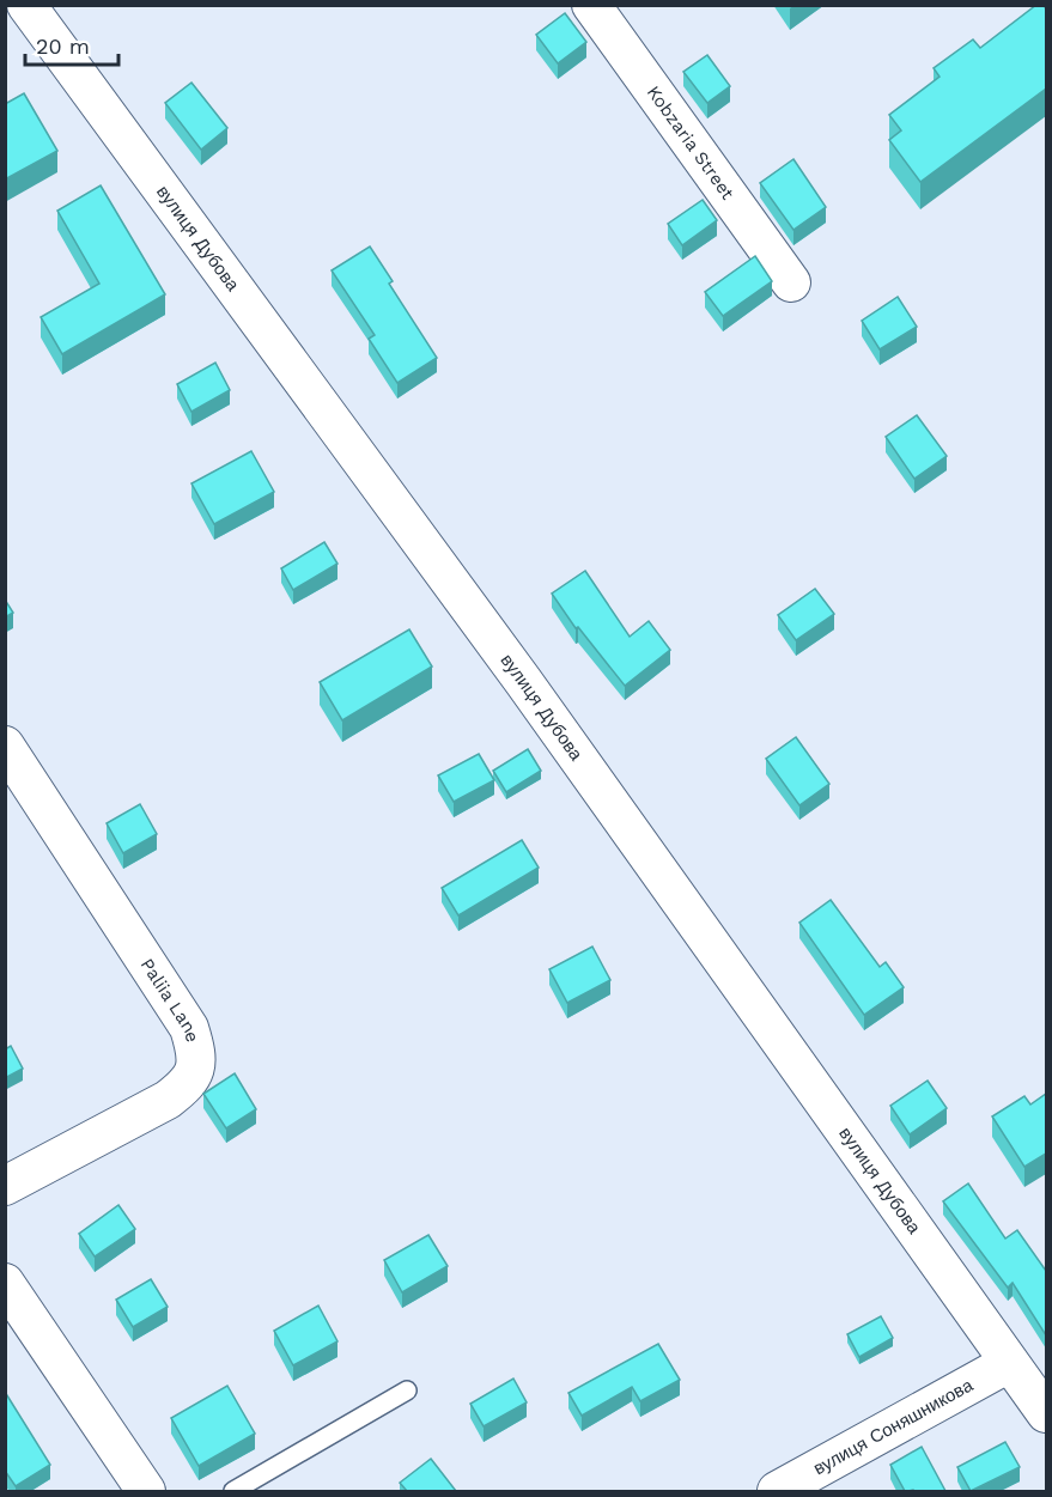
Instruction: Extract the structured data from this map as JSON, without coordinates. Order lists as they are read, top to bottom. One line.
{"streets":{"street":["Kobzaria Street","вулиця Дубова","Paliia Lane","вулиця Соняшникова"]},"crossings":[["вулиця Дубова","вулиця Соняшникова"]],"scale_bar":"20 m"}
